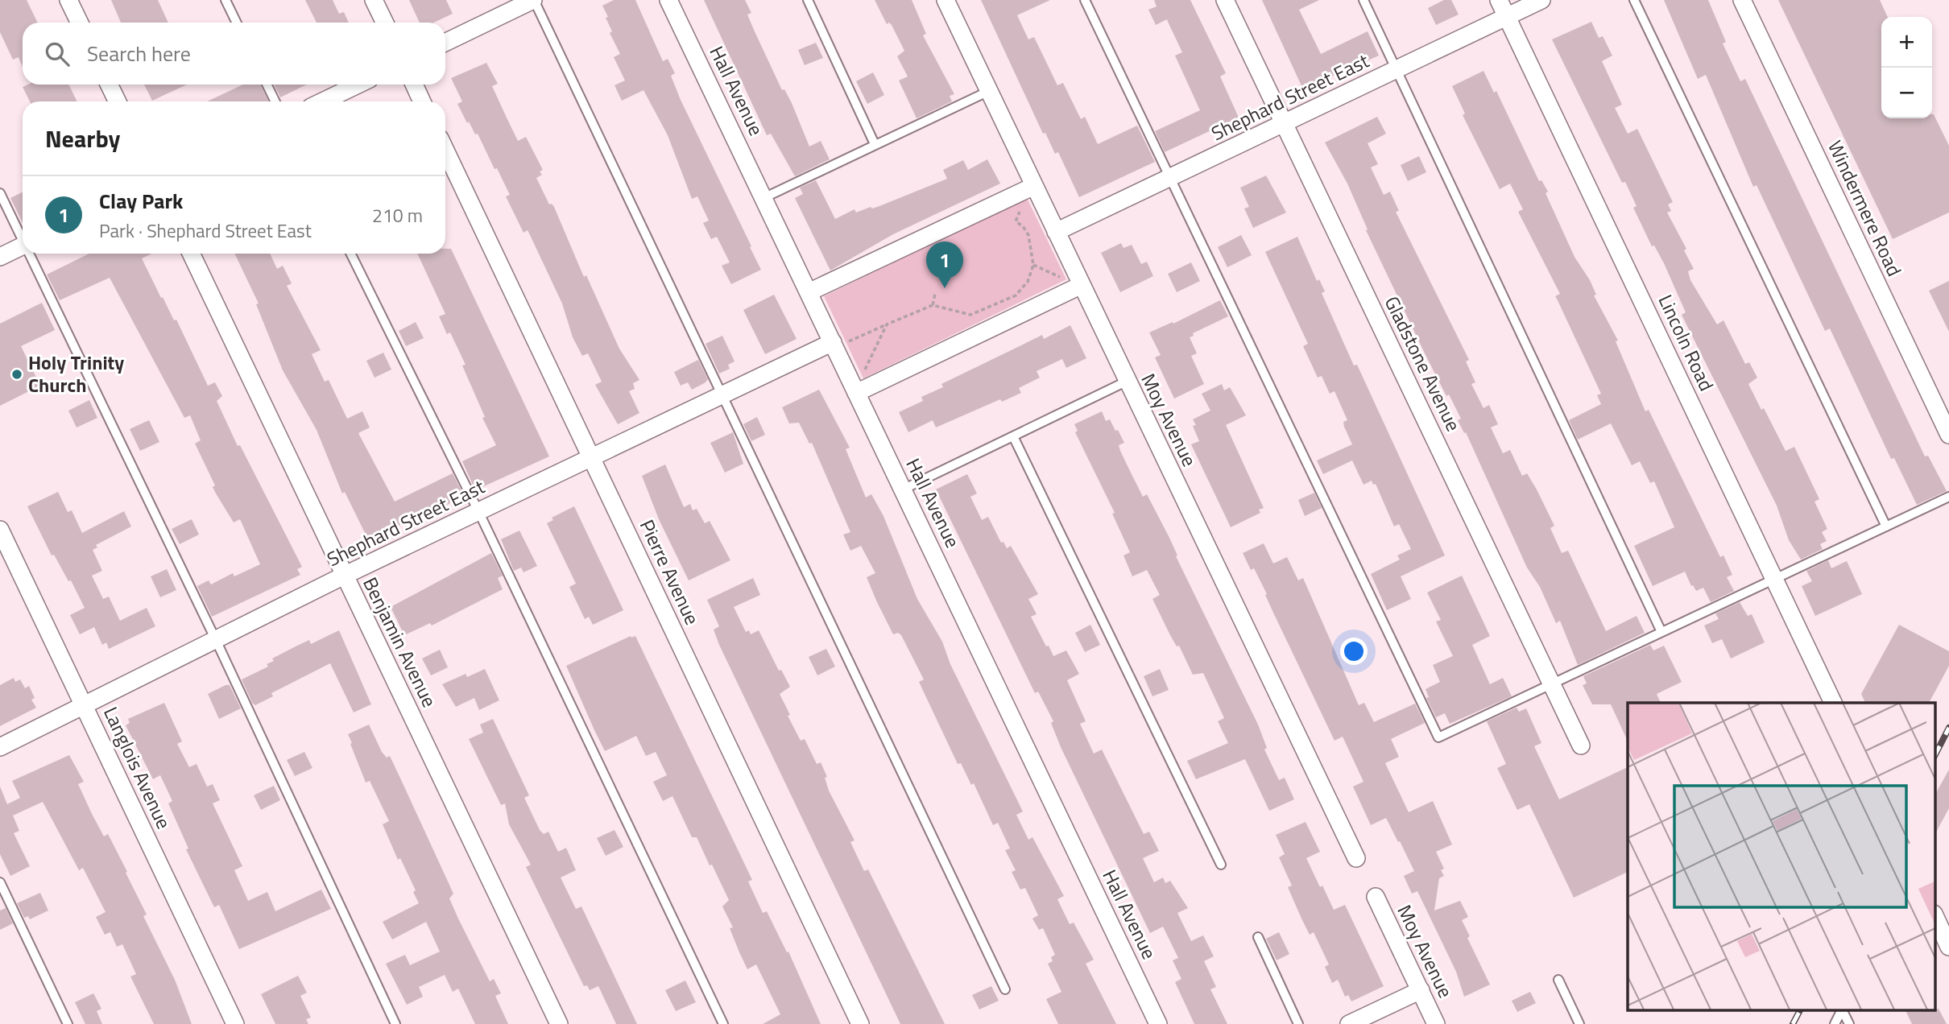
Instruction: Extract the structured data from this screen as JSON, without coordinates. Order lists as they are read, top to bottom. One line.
{"streets":{"street":["Hall Avenue","Shephard Street East","Windermere Road","Lincoln Road","Gladstone Avenue","Moy Avenue","Pierre Avenue","Benjamin Avenue","Langlois Avenue"]},"crossings":[["Hall Avenue","Shephard Street East"],["Shephard Street East","Lincoln Road"],["Shephard Street East","Gladstone Avenue"],["Shephard Street East","Moy Avenue"],["Shephard Street East","Pierre Avenue"],["Shephard Street East","Benjamin Avenue"],["Shephard Street East","Langlois Avenue"]],"places":["Holy Trinity Church"],"page":{"map_buttons":["+","−"],"search":"Search here","heading":"Nearby","list":[{"mark":"1","name":"Clay Park","note":"Park · Shephard Street East","value":"210 m"}],"pins":"1"}}
